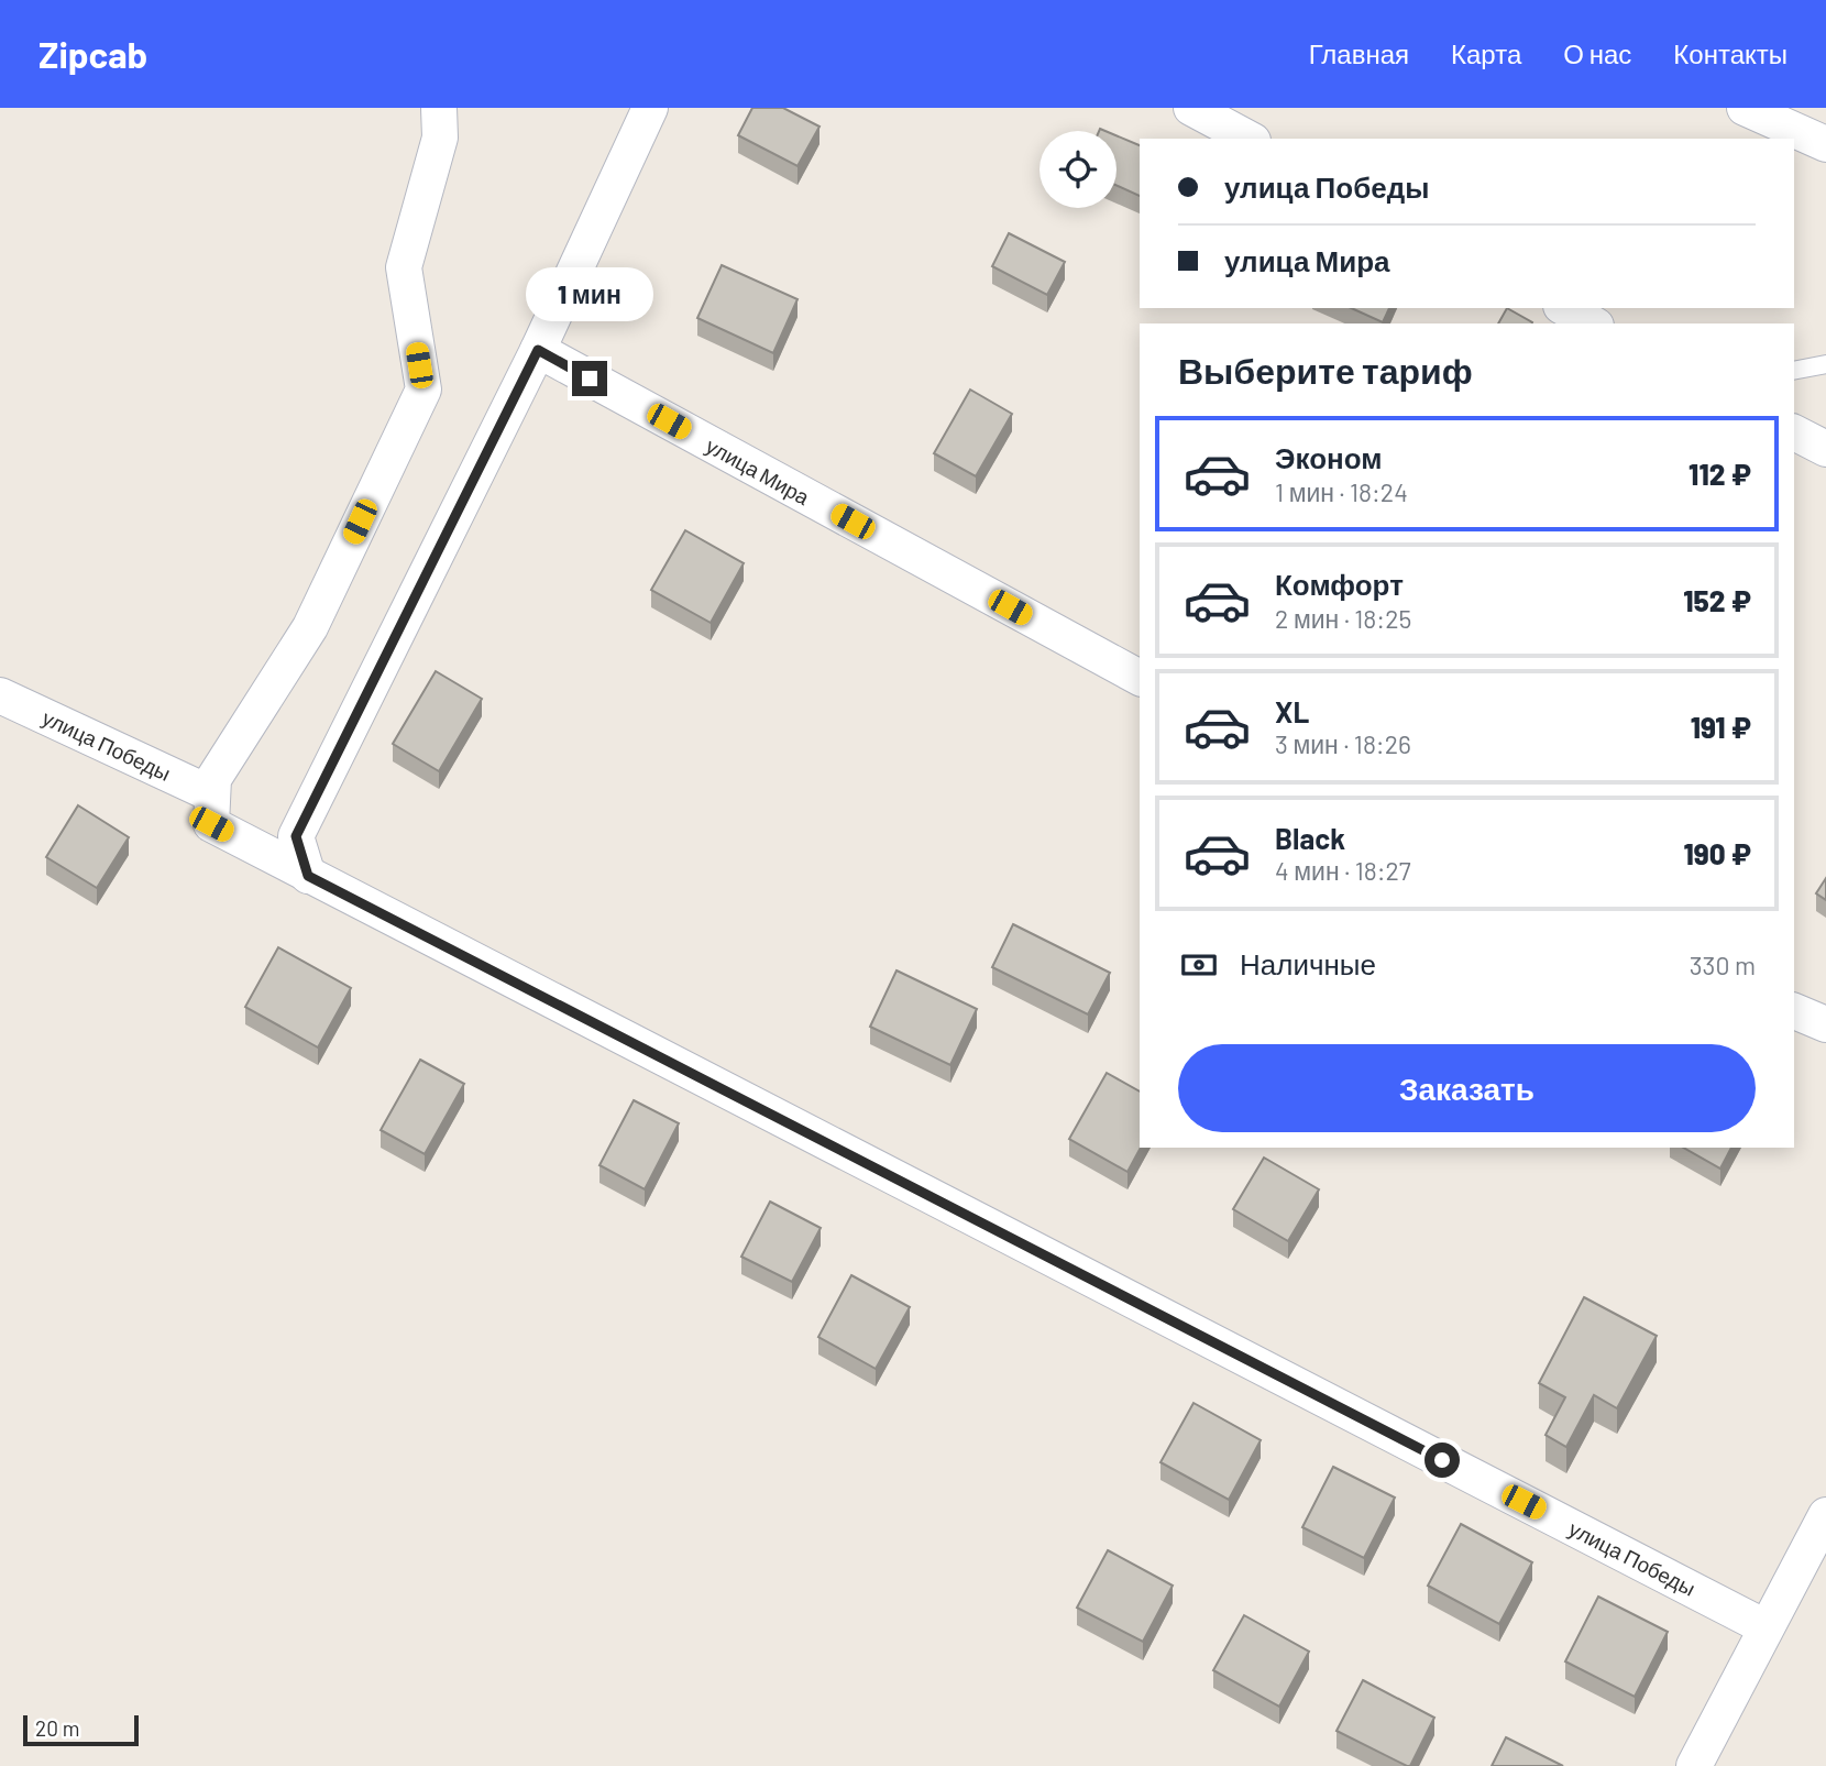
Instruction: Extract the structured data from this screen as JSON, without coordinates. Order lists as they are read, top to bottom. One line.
{"streets":{"street":["улица Мира","улица Победы"]},"scale_bar":"20 m","page":{"header":"Zipcab","nav":["Главная","Карта","О нас","Контакты"],"banner":["улица Победы","улица Мира"],"bubble":"1 мин","heading":"Выберите тариф","list":[{"name":"Эконом","note":"1 мин · 18:24","value":"112 ₽"},{"name":"Комфорт","note":"2 мин · 18:25","value":"152 ₽"},{"name":"XL","note":"3 мин · 18:26","value":"191 ₽"},{"name":"Black","note":"4 мин · 18:27","value":"190 ₽"}],"pay":["Наличные","330 m"],"buttons":"Заказать","scale":"20 m"}}
